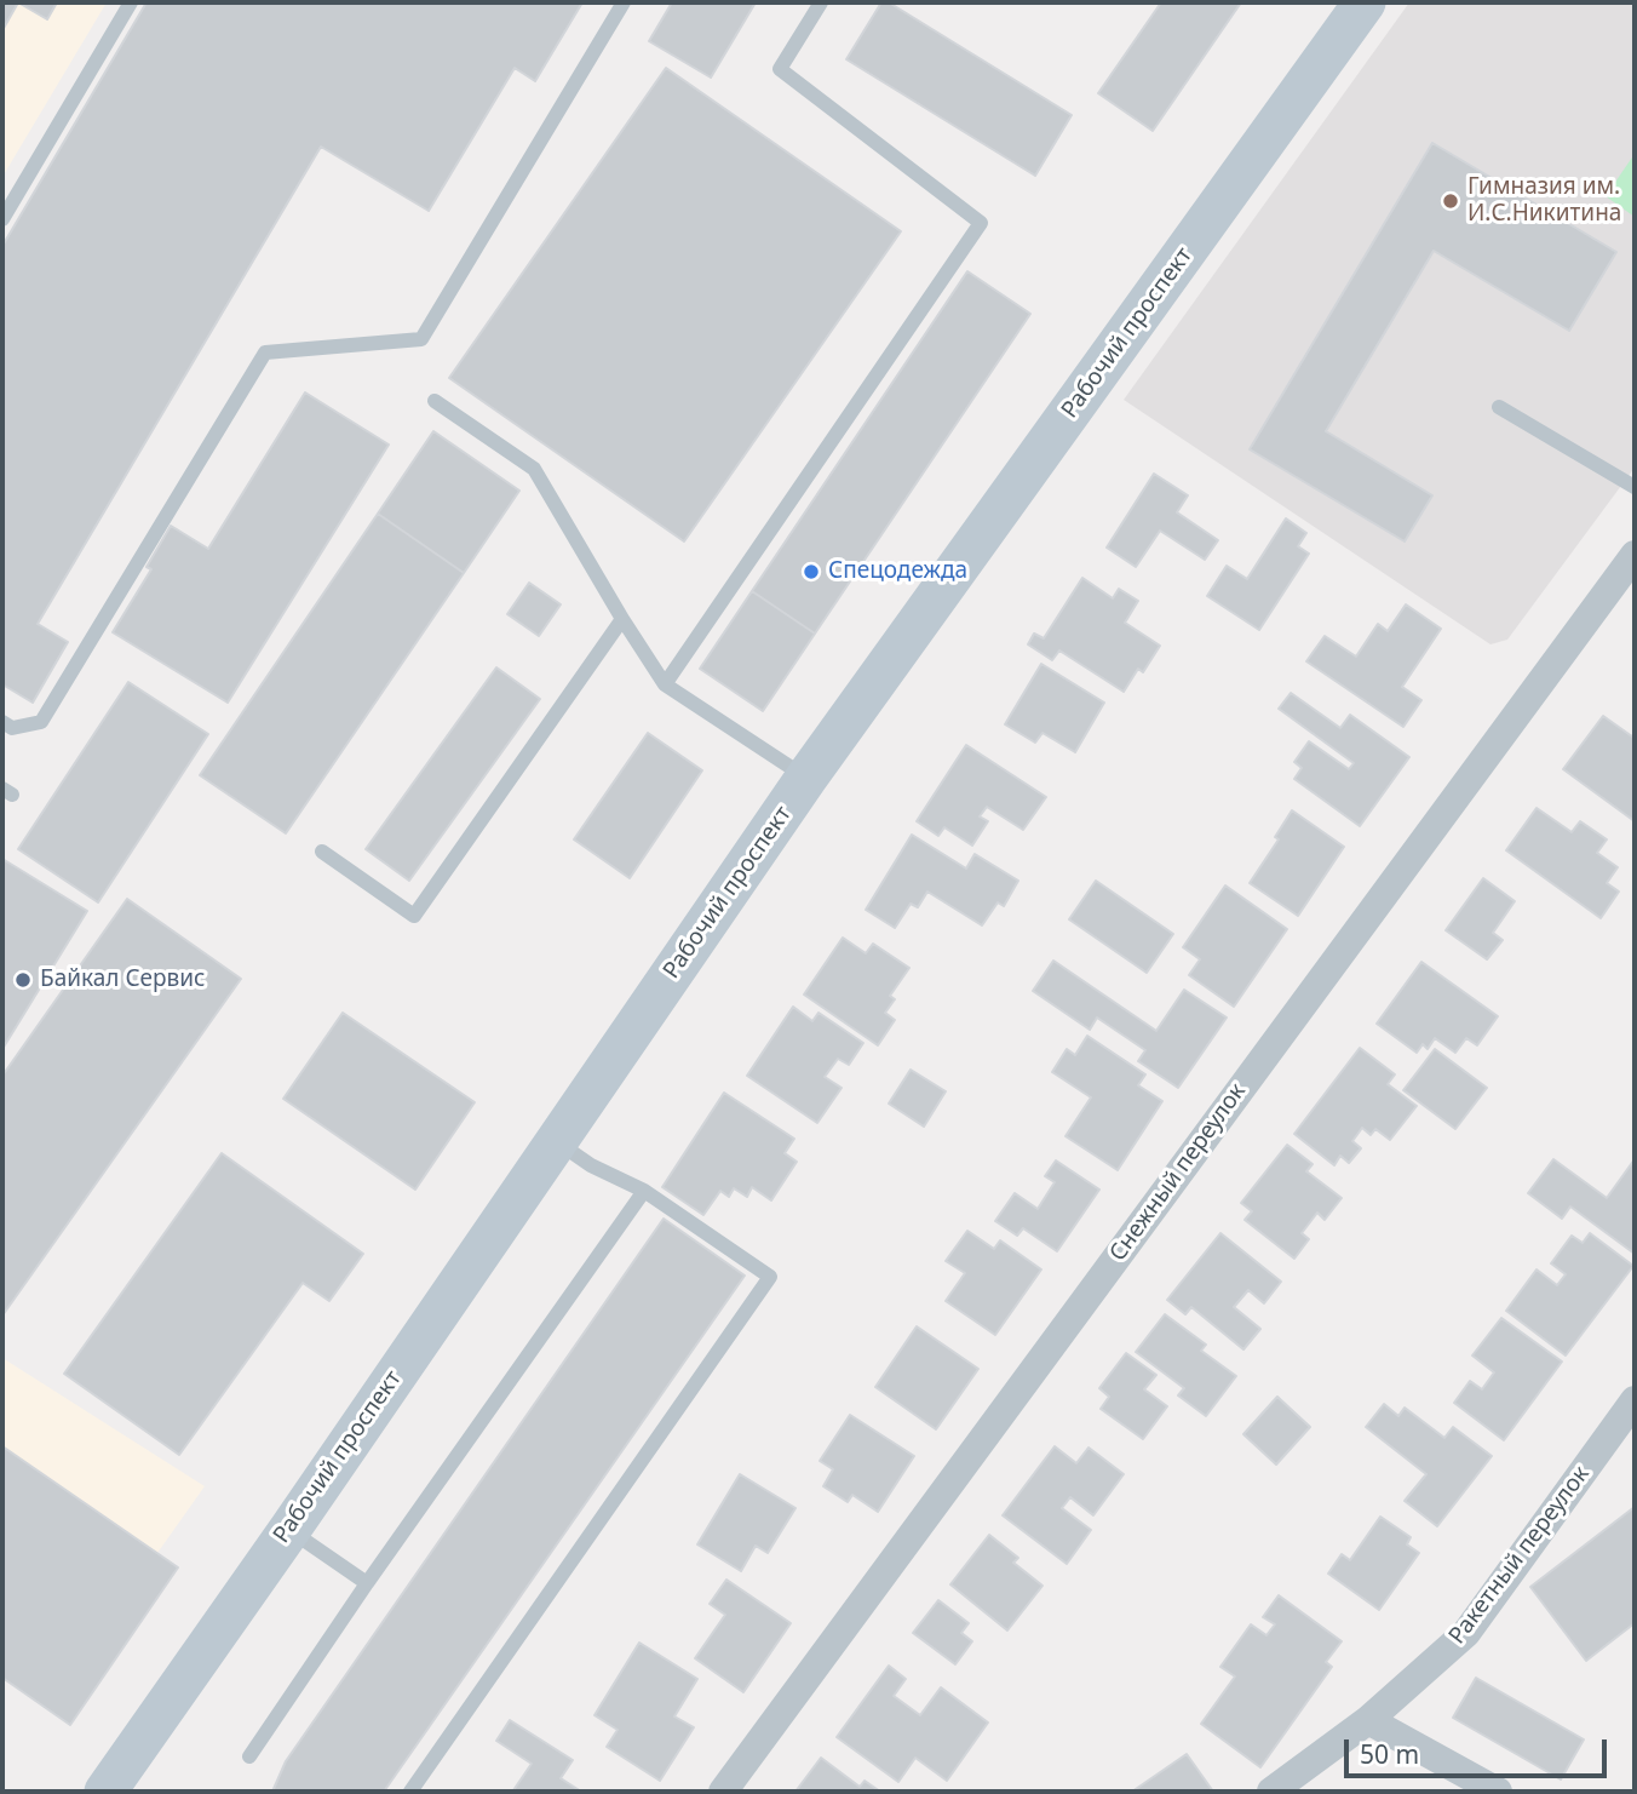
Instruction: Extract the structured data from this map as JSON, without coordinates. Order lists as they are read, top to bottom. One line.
{"streets":{"street":["Рабочий проспект","Снежный переулок","Ракетный переулок"]},"places":["Гимназия им. И.С.Никитина","Спецодежда","Байкал Сервис"],"scale_bar":"50 m"}
